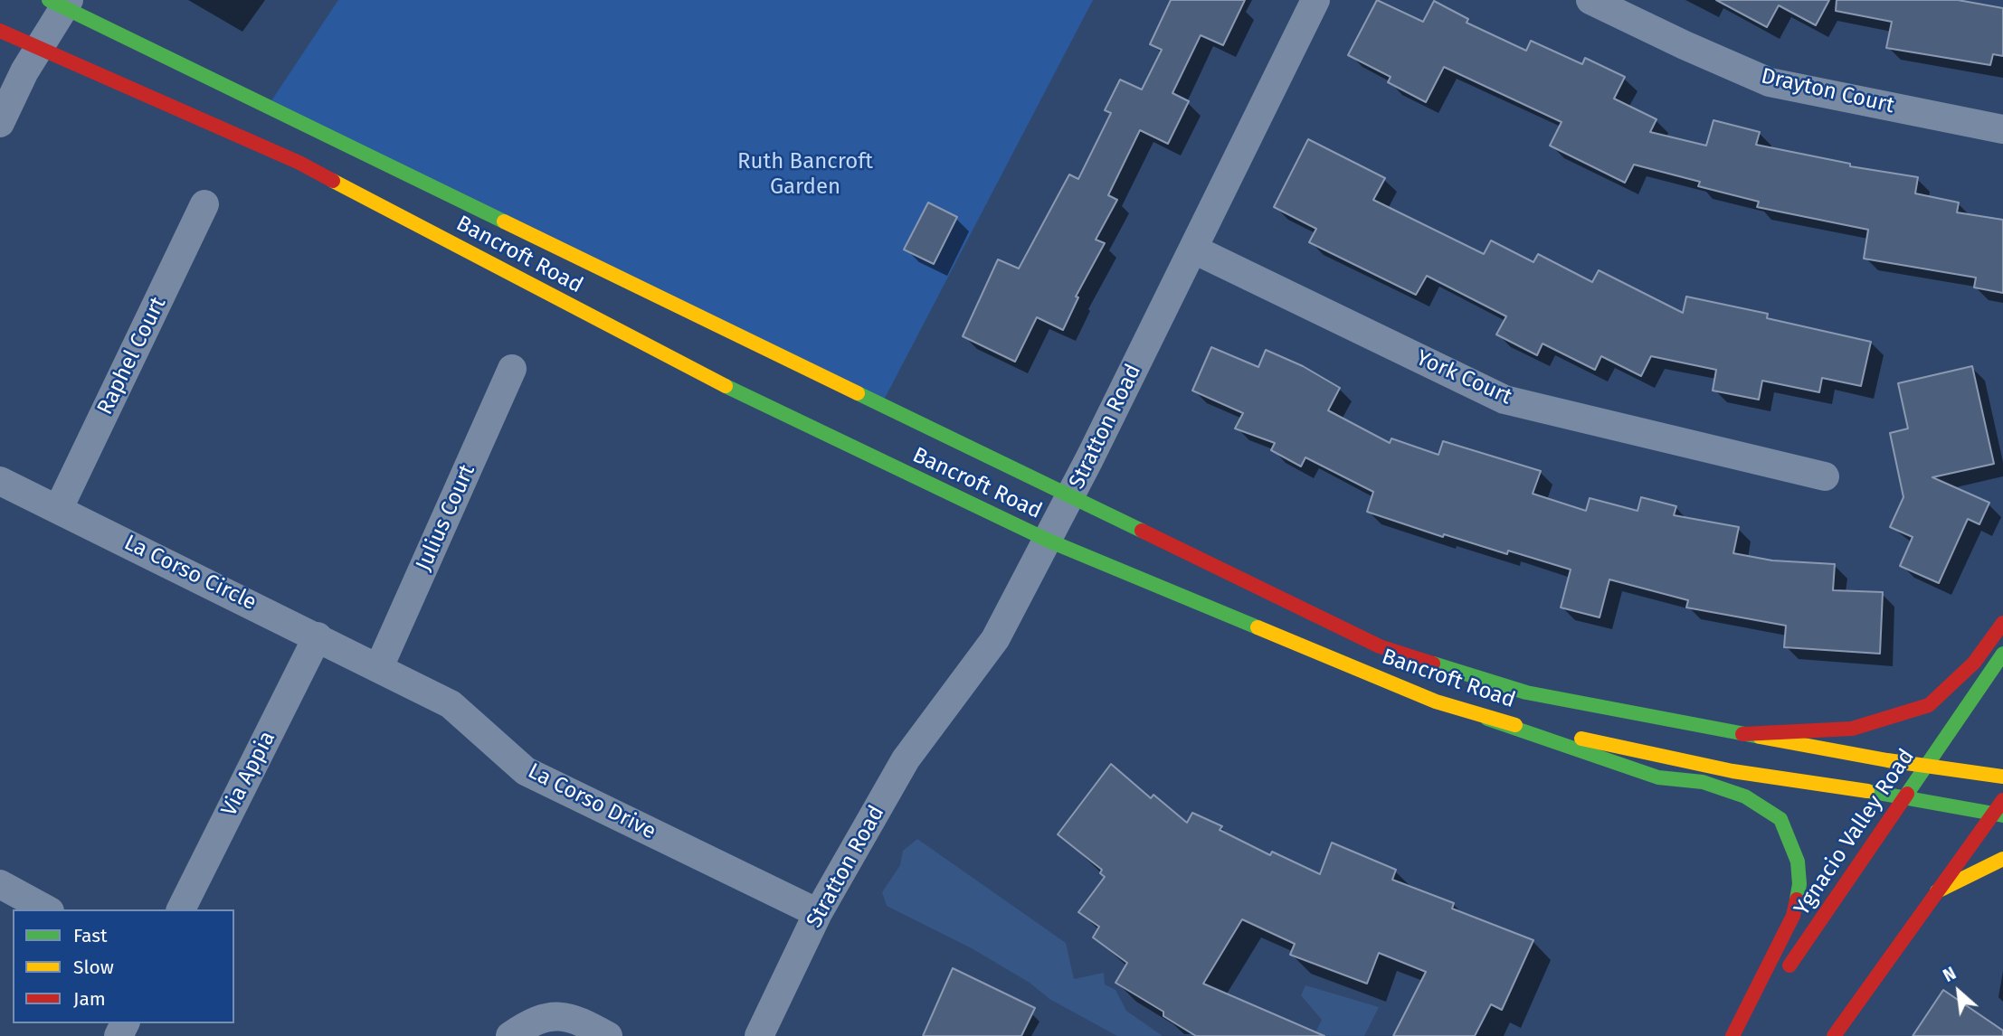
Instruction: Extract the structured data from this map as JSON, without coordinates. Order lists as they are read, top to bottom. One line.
{"streets":{"main road":["Bancroft Road","Ygnacio Valley Road"],"street":["Drayton Court","Raphel Court","York Court","Stratton Road","Julius Court","La Corso Circle","Via Appia","La Corso Drive"]},"crossings":[["Bancroft Road","Stratton Road"],["Bancroft Road","Ygnacio Valley Road"],["Raphel Court","La Corso Circle"],["York Court","Stratton Road"],["Stratton Road","La Corso Drive"],["Julius Court","La Corso Circle"],["Julius Court","La Corso Drive"],["La Corso Circle","Via Appia"],["La Corso Circle","La Corso Drive"]],"parks":["Ruth Bancroft Garden"],"legend":["Fast","Slow","Jam"],"north":"top left"}
